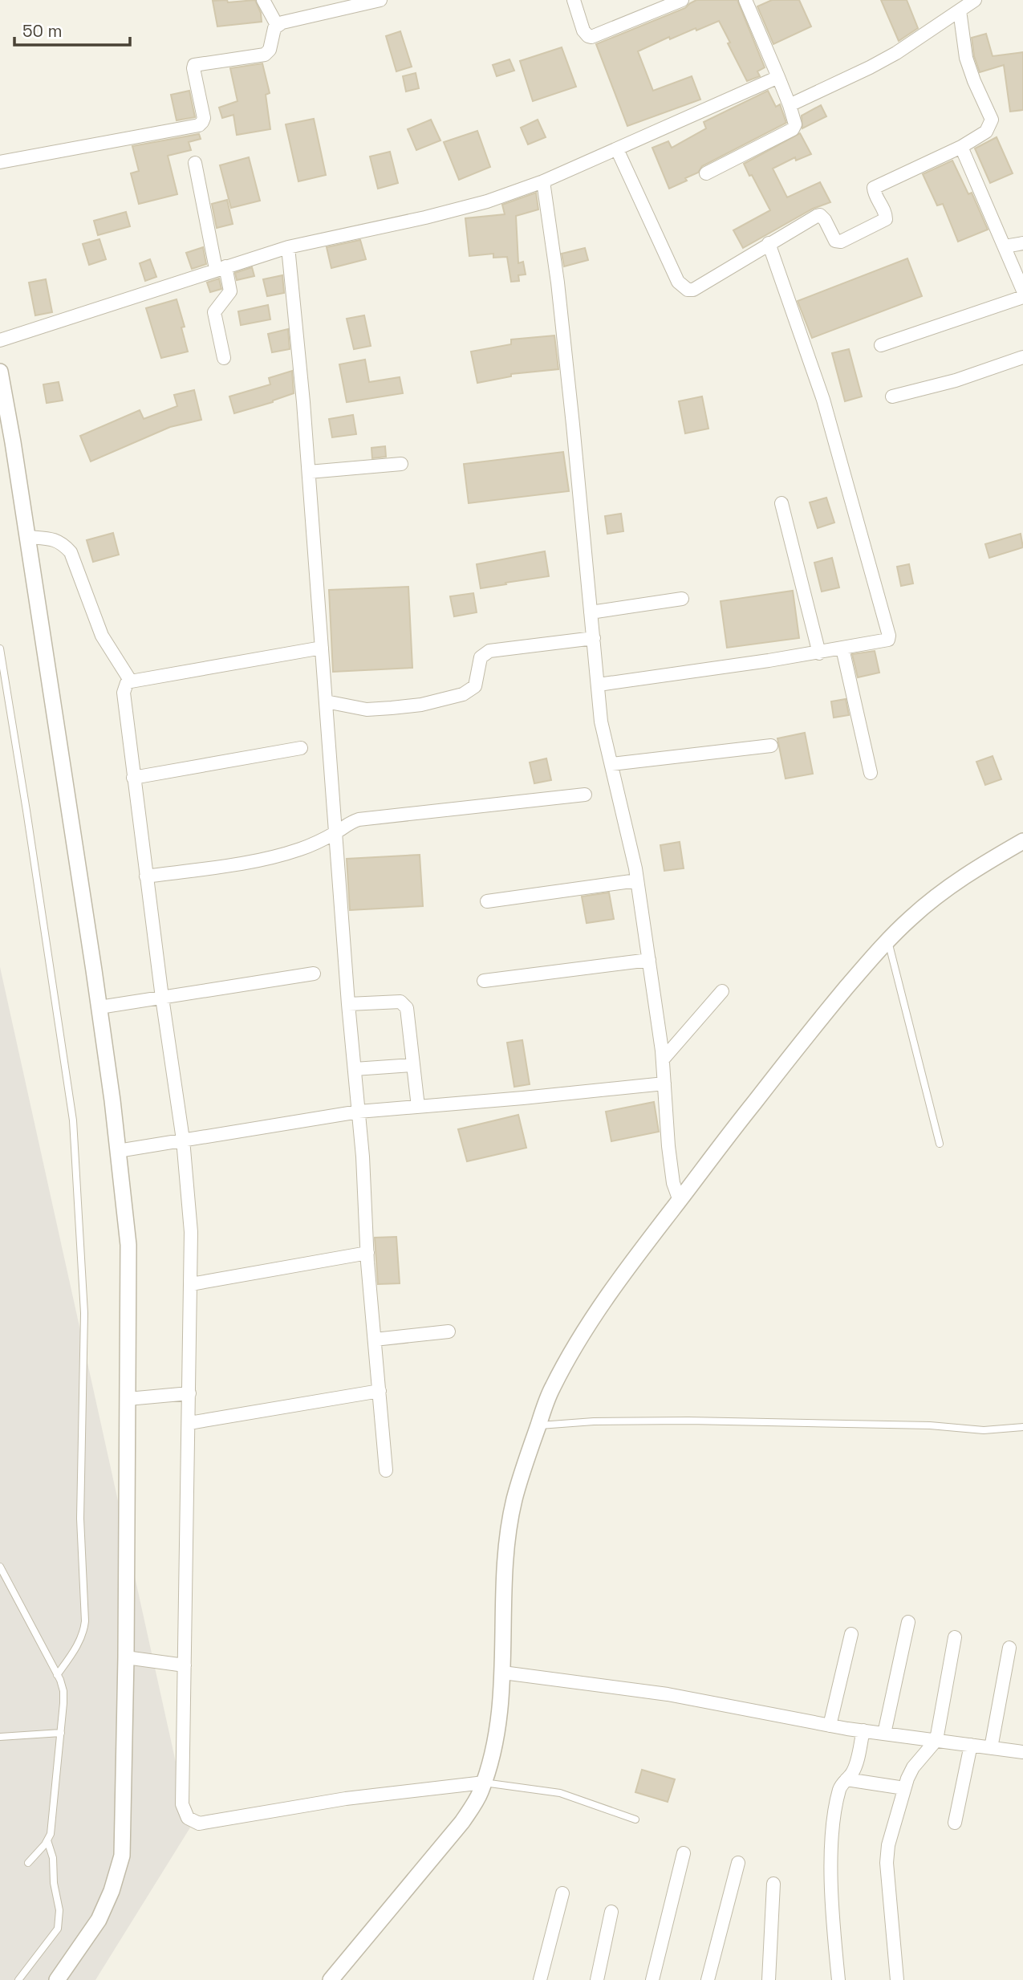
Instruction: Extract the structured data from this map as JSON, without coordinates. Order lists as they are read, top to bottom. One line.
{"scale_bar":"50 m"}
